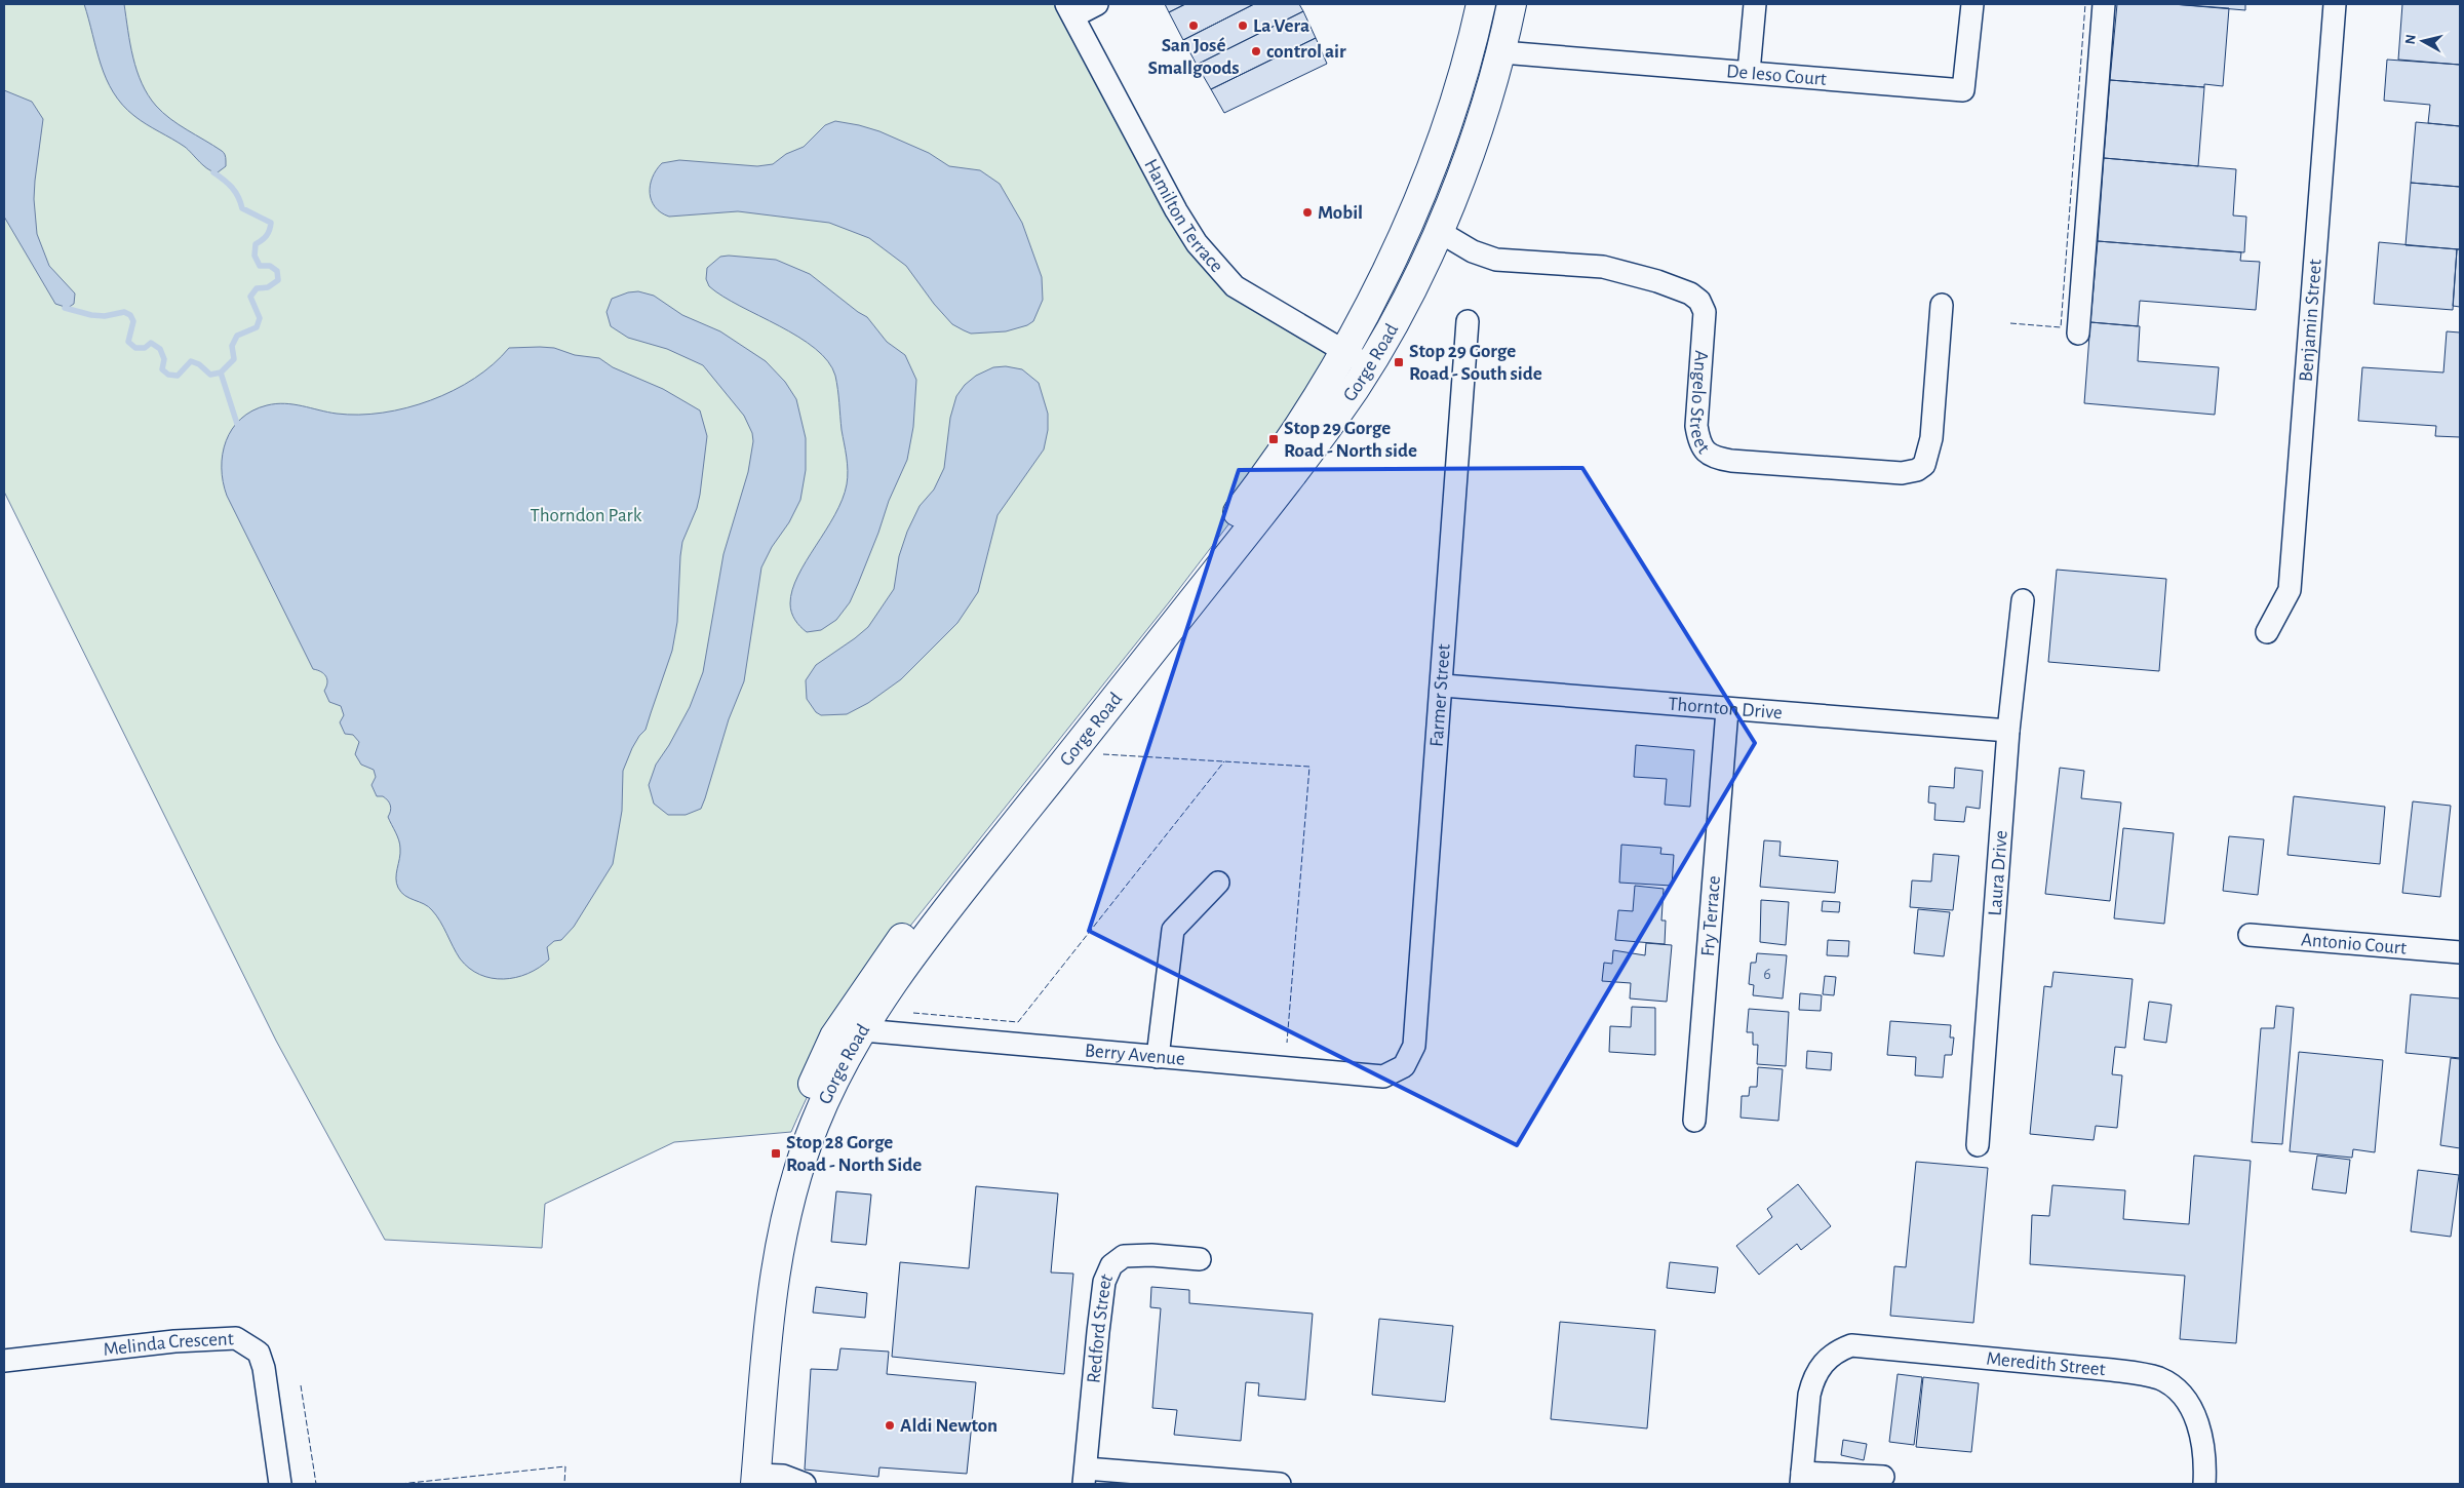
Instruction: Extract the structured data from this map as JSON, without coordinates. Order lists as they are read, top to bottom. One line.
{"streets":{"main road":["Gorge Road"],"street":["De Ieso Court","Hamilton Terrace","Benjamin Street","Angelo Street","Farmer Street","Thornton Drive","Laura Drive","Fry Terrace","Antonio Court","Berry Avenue","Redford Street","Melinda Crescent","Meredith Street"]},"crossings":[["De Ieso Court","Gorge Road"],["Hamilton Terrace","Gorge Road"],["Gorge Road","Angelo Street"],["Gorge Road","Berry Avenue"],["Farmer Street","Thornton Drive"],["Farmer Street","Berry Avenue"],["Thornton Drive","Laura Drive"],["Thornton Drive","Fry Terrace"]],"parks":["Thorndon Park"],"places":{"other":["San José Smallgoods","La Vera","control air","Mobil","Aldi Newton"],"transit":["Stop 29 Gorge Road - South side","Stop 29 Gorge Road - North side","Stop 28 Gorge Road - North Side"]},"house_numbers":["6"],"north":"left"}
